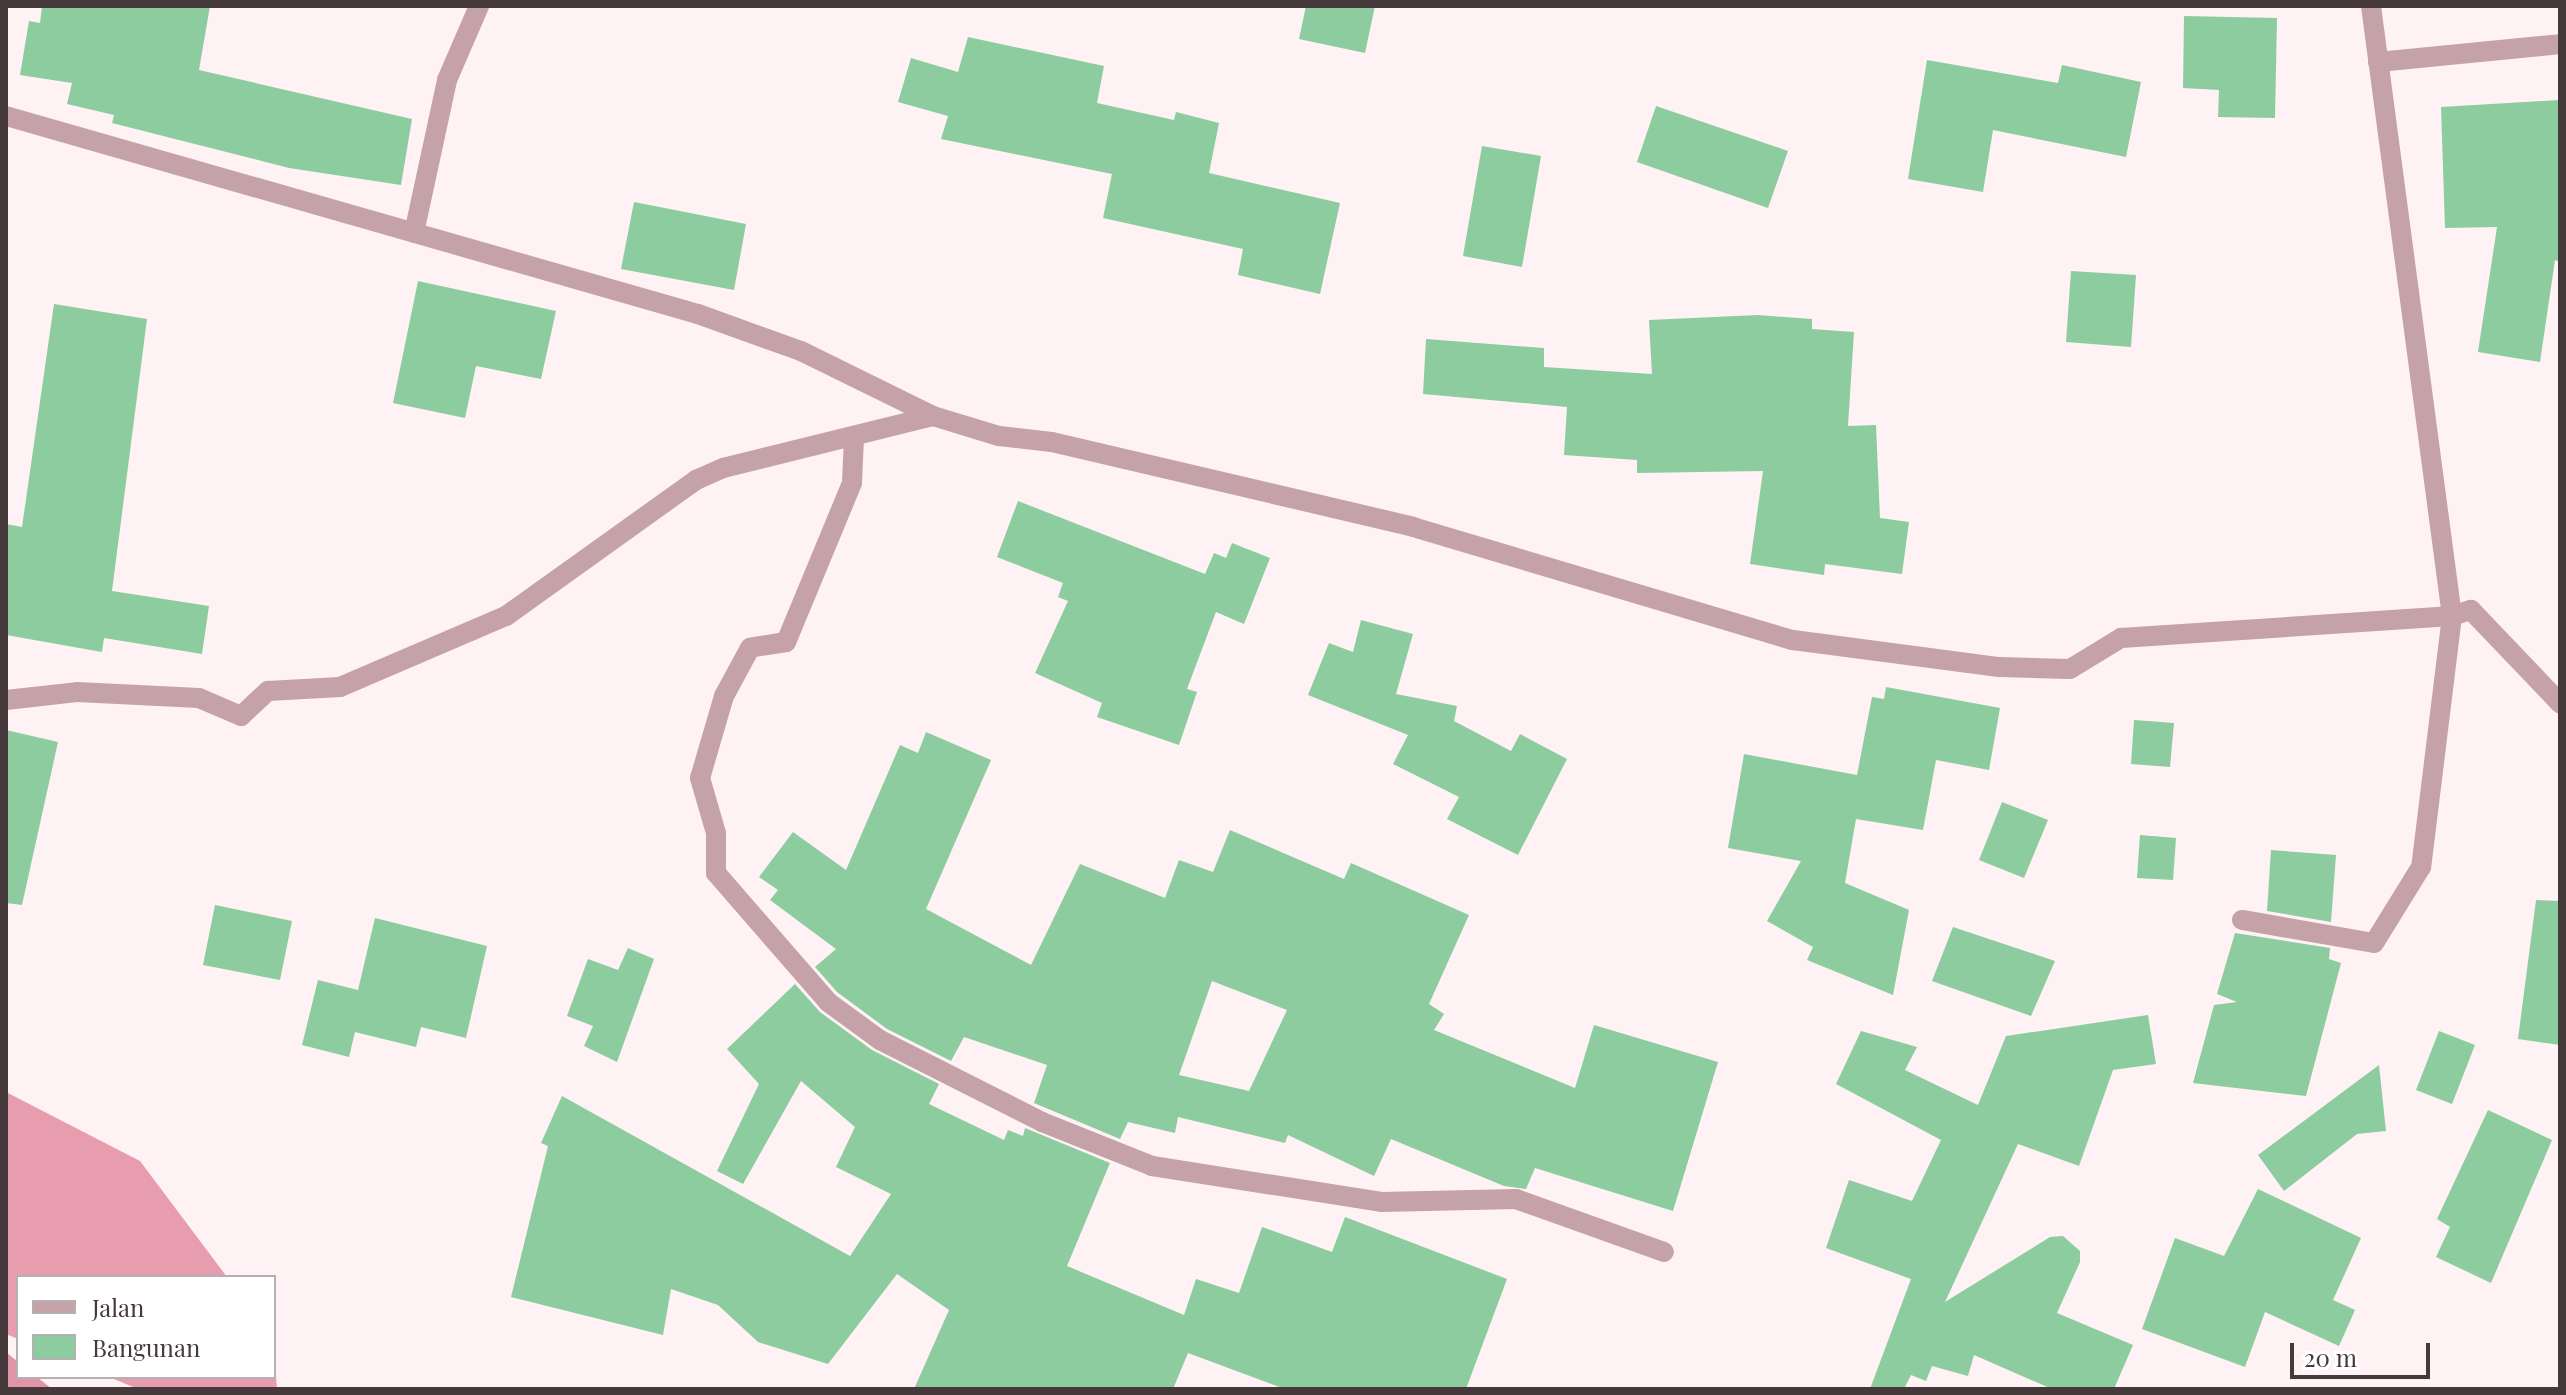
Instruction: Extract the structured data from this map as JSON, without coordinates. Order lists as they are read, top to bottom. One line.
{"legend":["Jalan","Bangunan"],"scale_bar":"20 m"}
